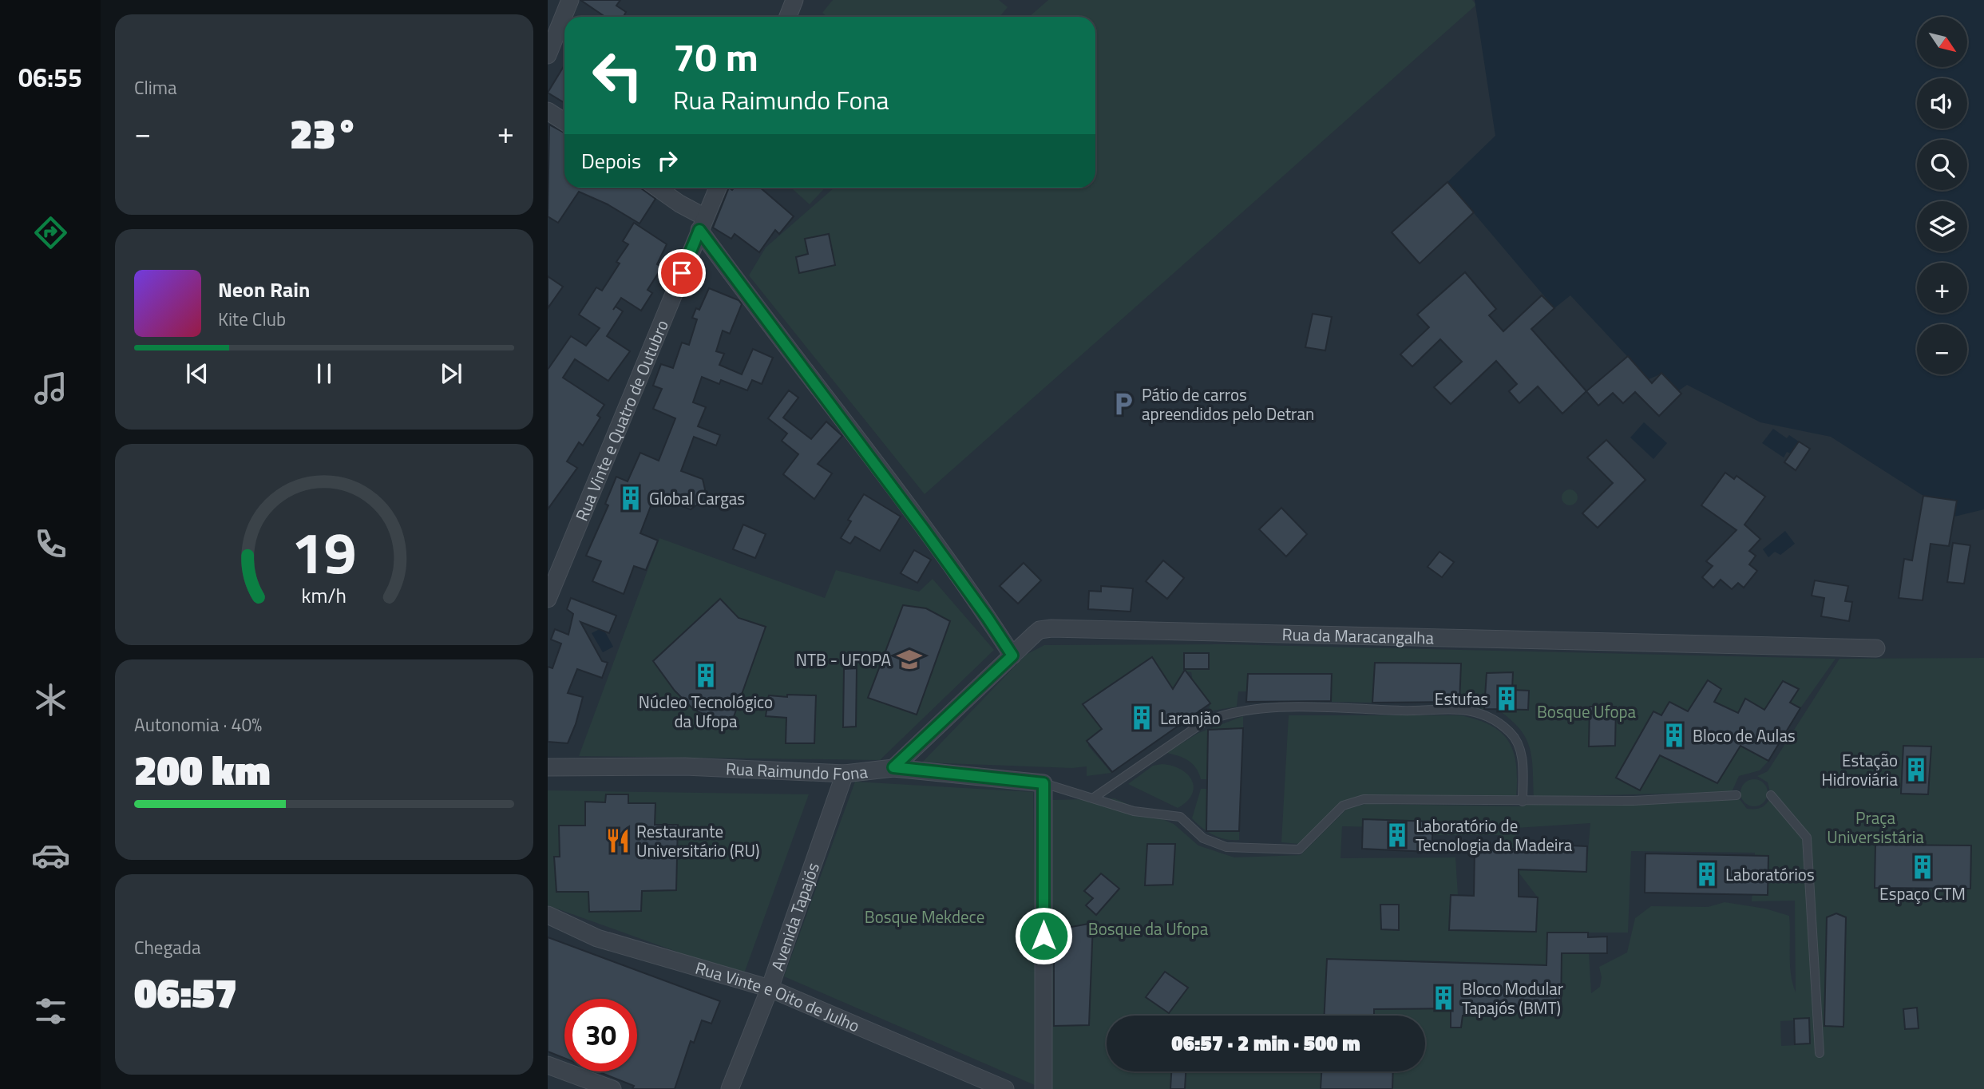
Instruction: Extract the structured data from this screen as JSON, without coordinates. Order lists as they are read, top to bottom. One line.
{"streets":{"street":["Rua Vinte e Quatro de Outubro","Rua da Maracangalha","Rua Raimundo Fona","Avenida Tapajós","Rua Vinte e Oito de Julho"]},"crossings":[["Rua da Maracangalha","Rua Raimundo Fona"],["Rua Raimundo Fona","Avenida Tapajós"],["Avenida Tapajós","Rua Vinte e Oito de Julho"]],"parks":["Bosque Ufopa","Praça Universistária","Bosque Mekdece","Bosque da Ufopa"],"places":{"parking":["Pátio de carros apreendidos pelo Detran"],"building":["Global Cargas","Núcleo Tecnológico da Ufopa","Estufas","Laranjão","Bloco de Aulas","Estação Hidroviária","Laboratório de Tecnologia da Madeira","Espaço CTM","Laboratórios","Bloco Modular Tapajós (BMT)"],"school or university":["NTB - UFOPA"],"restaurant":["Restaurante Universitário (RU)"]},"north":"bottom right","page":{"tabs":"06:55","tile":["Clima",["Autonomia · 40%","200 km"],["Chegada","06:57"]],"map_buttons":["+","−"],"turn":["70 m","Rua Raimundo Fona"],"heat":["−","23°","+"],"then":"Depois","song":["Neon Rain","Kite Club"],"limit":"30","trip":"06:57 · 2 min · 500 m","gauge":["19","km/h"]}}
